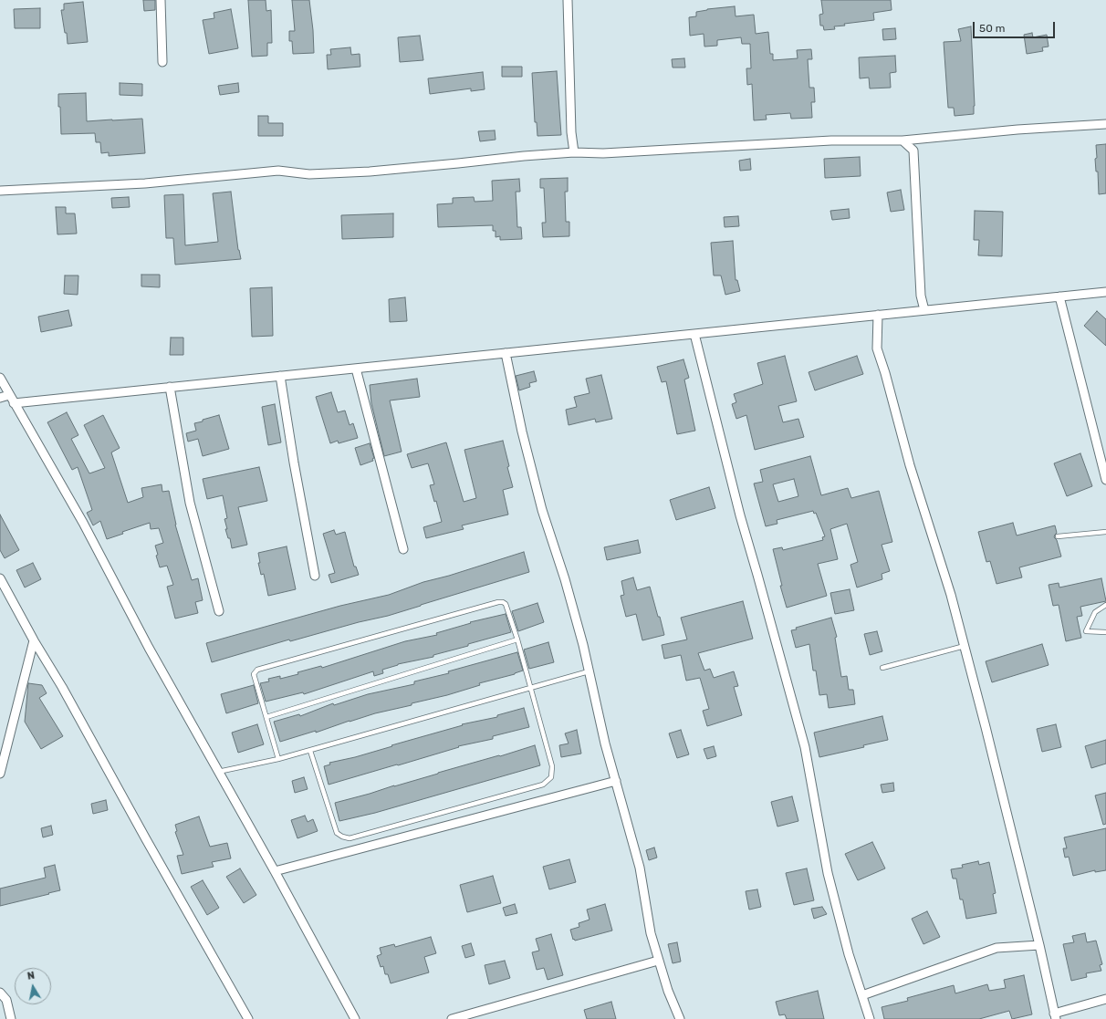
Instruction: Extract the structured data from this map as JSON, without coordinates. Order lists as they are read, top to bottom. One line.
{"scale_bar":"50 m","north":"top"}
